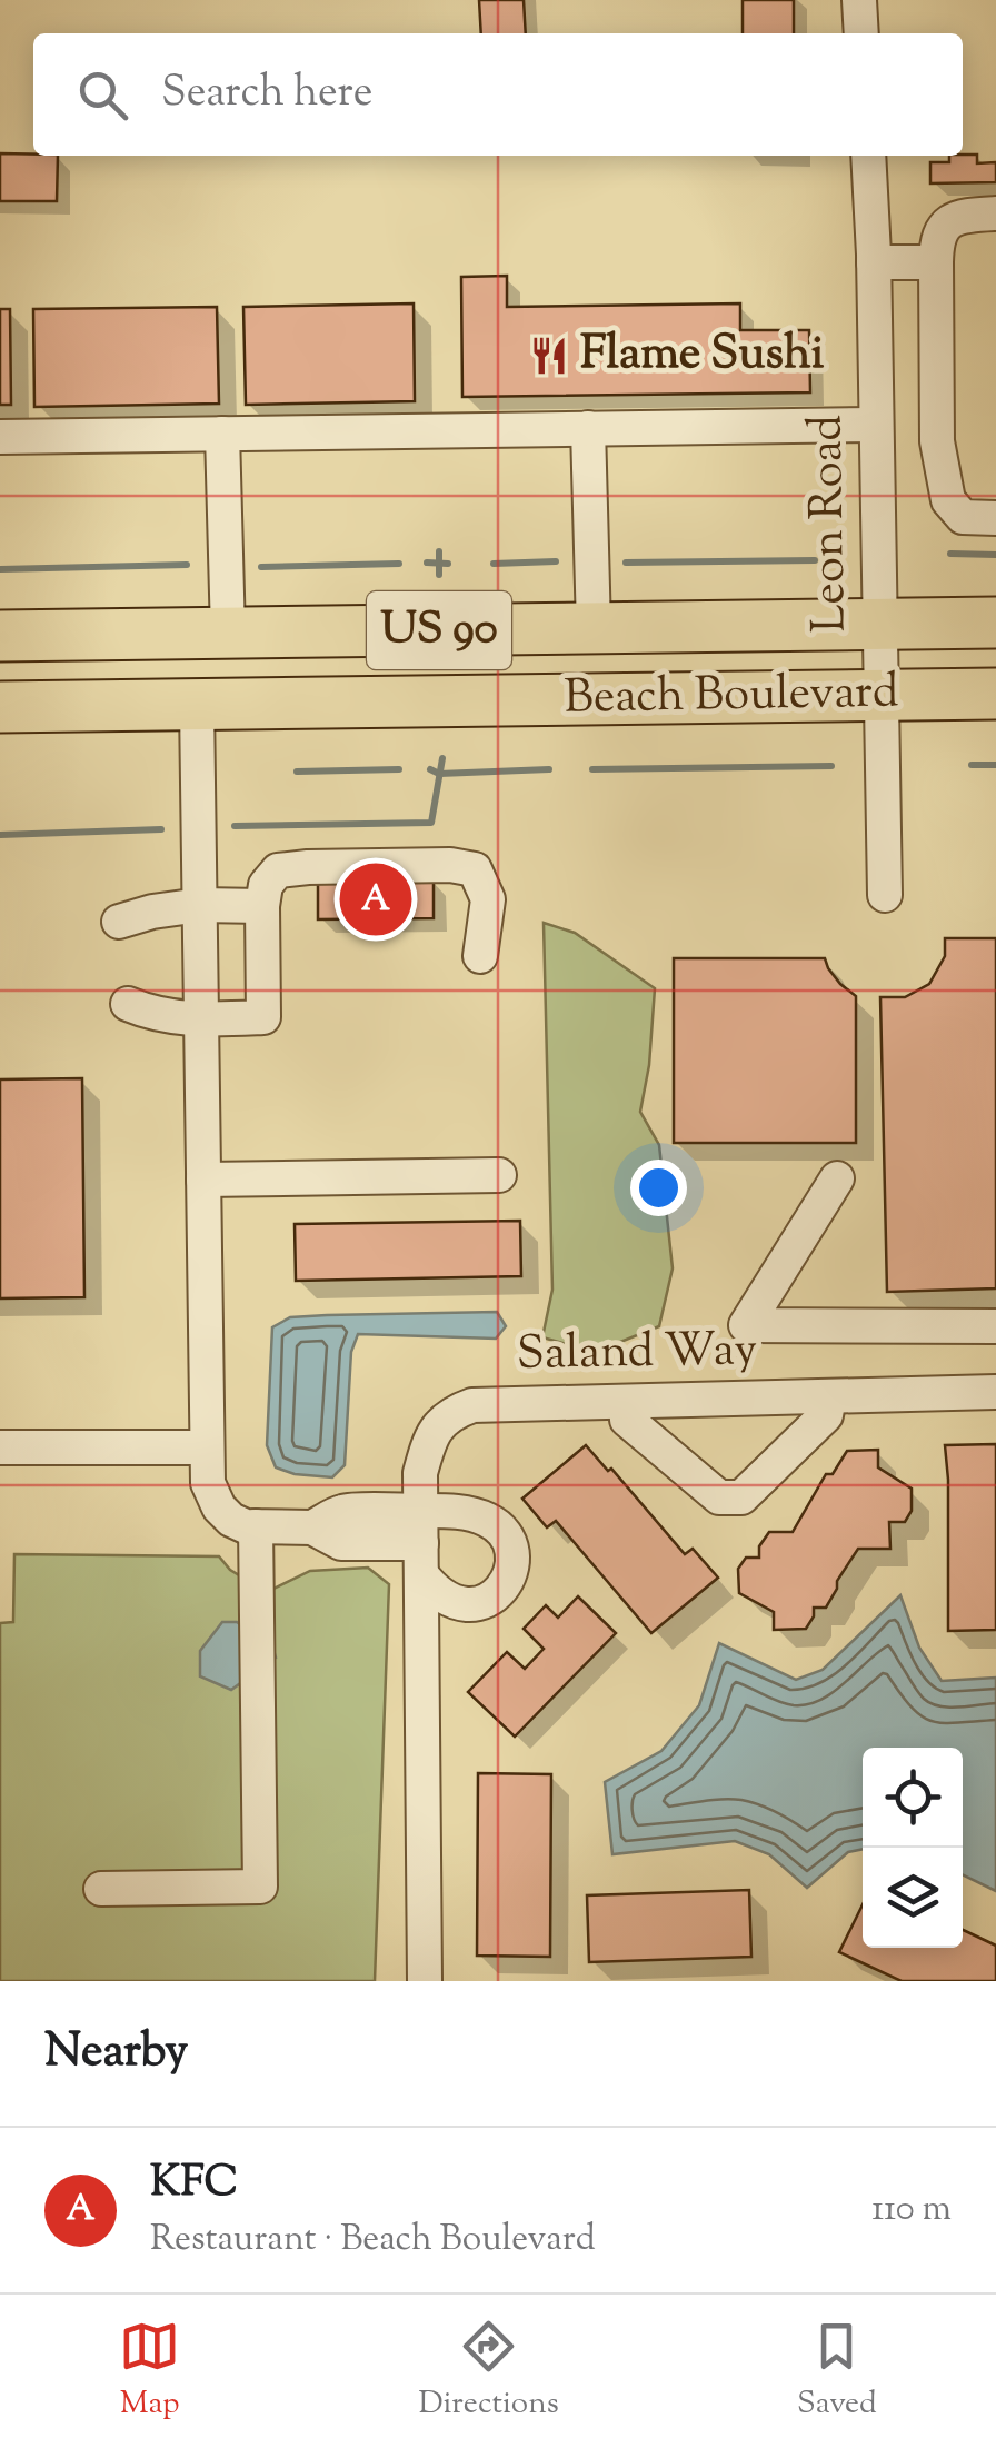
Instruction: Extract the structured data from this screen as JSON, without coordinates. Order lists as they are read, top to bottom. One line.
{"streets":{"highway":["US 90","Beach Boulevard"],"street":["Leon Road","Saland Way"]},"crossings":[["Leon Road","US 90"],["Leon Road","Beach Boulevard"]],"places":{"restaurant":["Flame Sushi"]},"page":{"search":"Search here","pins":"A","heading":"Nearby","list":[{"mark":"A","name":"KFC","note":"Restaurant · Beach Boulevard","value":"110 m"}],"nav":["Map","Directions","Saved"]}}
